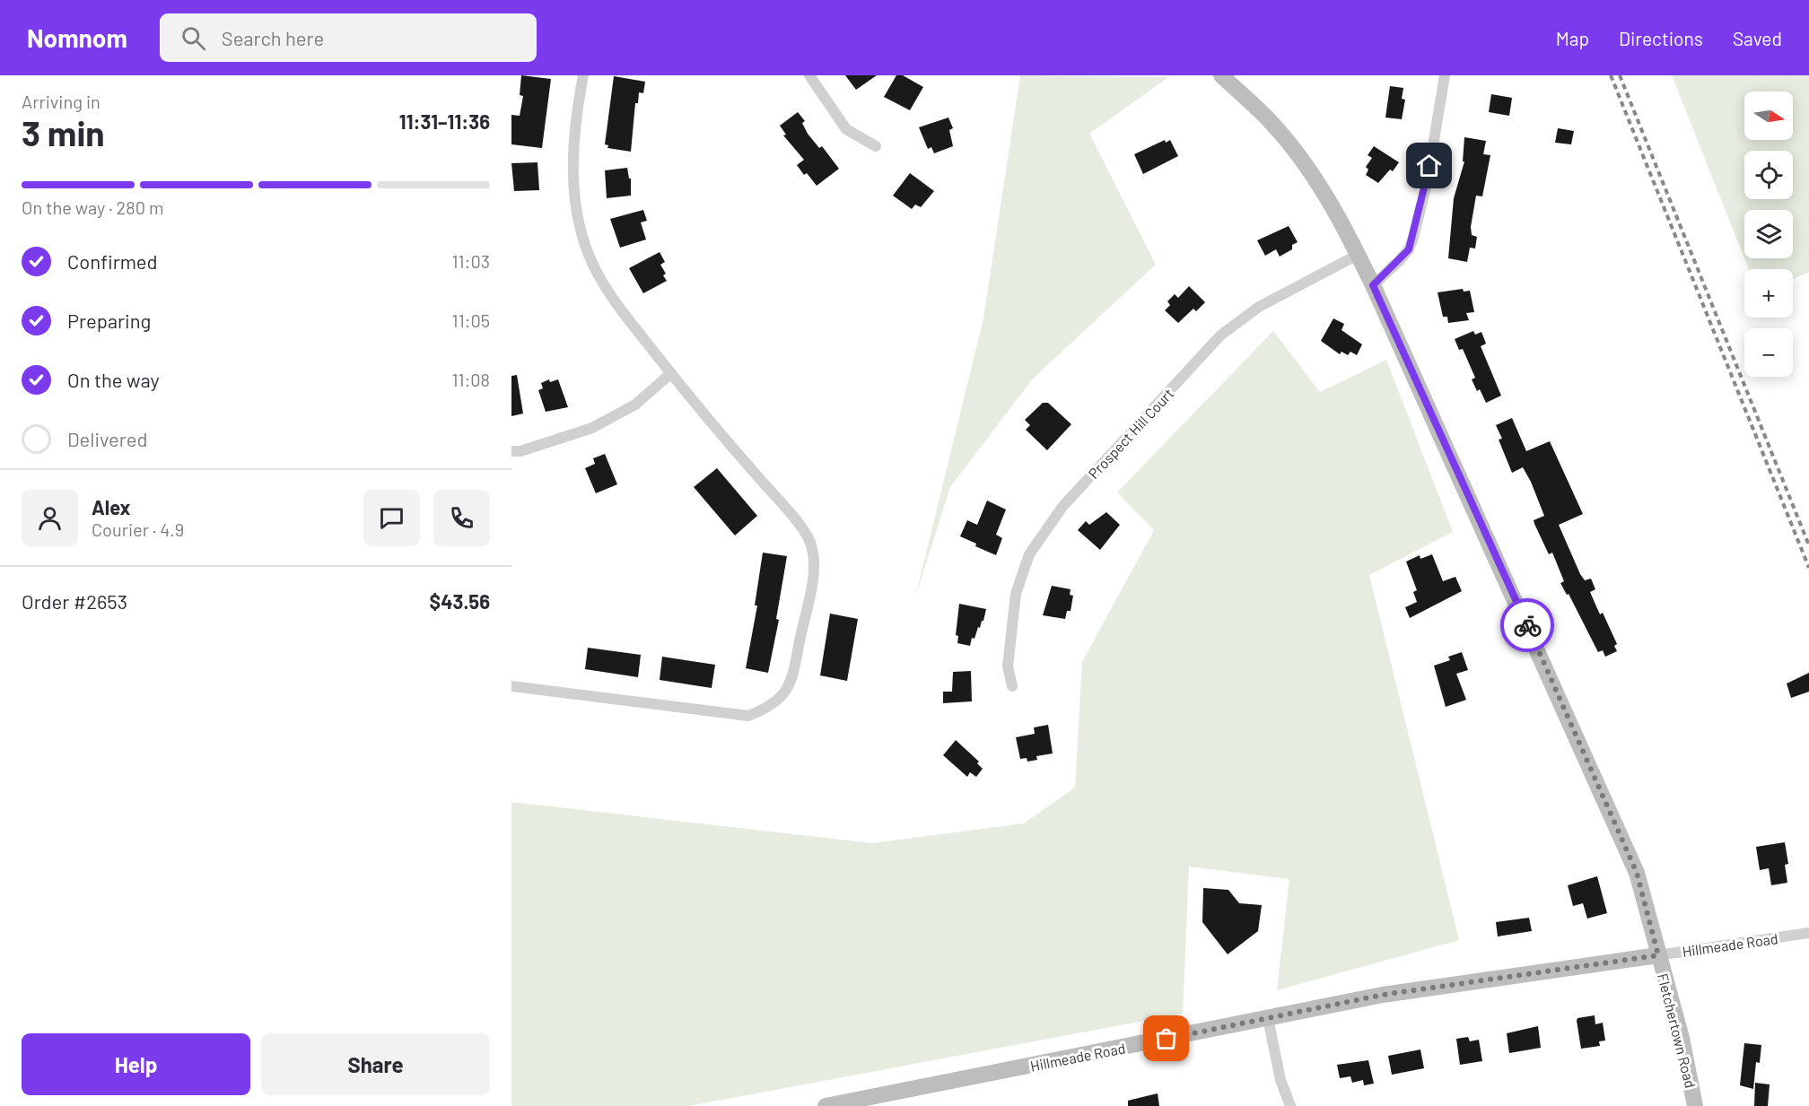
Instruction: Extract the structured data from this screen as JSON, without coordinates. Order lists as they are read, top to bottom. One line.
{"streets":{"street":["Prospect Hill Court","Hillmeade Road","Fletchertown Road"]},"crossings":[["Prospect Hill Court","Fletchertown Road"],["Hillmeade Road","Fletchertown Road"]],"north":"right","page":{"header":"Nomnom","search":"Search here","nav":["Map","Directions","Saved"],"heading":["3 min","Arriving in","11:31–11:36"],"panel":["Alex","Courier · 4.9","Order #2653","$43.56"],"map_buttons":["+","−"],"bar":"On the way · 280 m","list":[["Confirmed","11:03"],["Preparing","11:05"],["On the way","11:08"],"Delivered"],"buttons":["Help","Share"]}}
